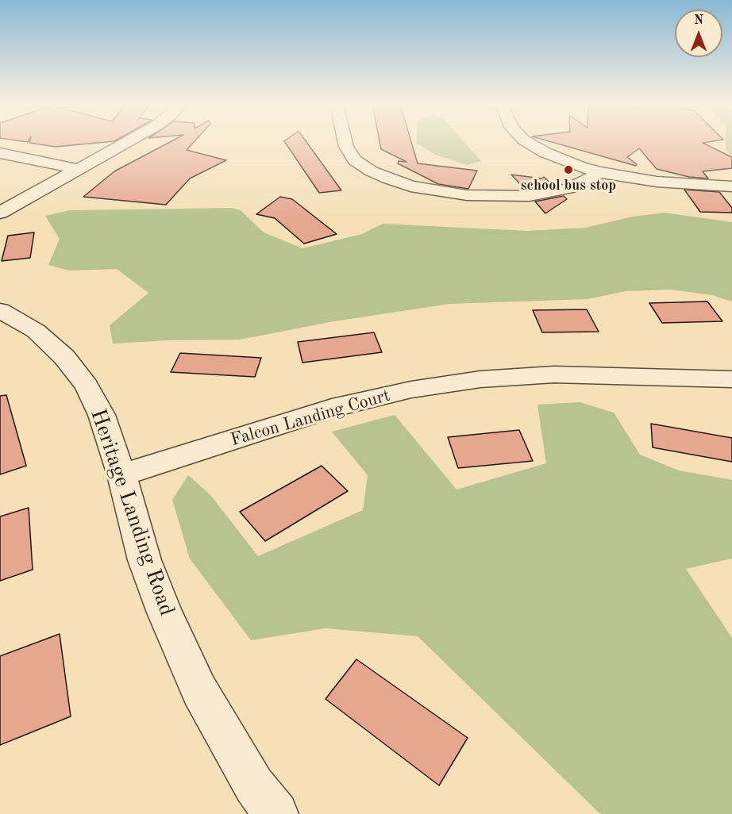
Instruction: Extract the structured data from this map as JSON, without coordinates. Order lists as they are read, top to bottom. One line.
{"streets":{"street":["Falcon Landing Court","Heritage Landing Road"]},"crossings":[["Falcon Landing Court","Heritage Landing Road"]],"places":["school bus stop"],"north":"top"}
